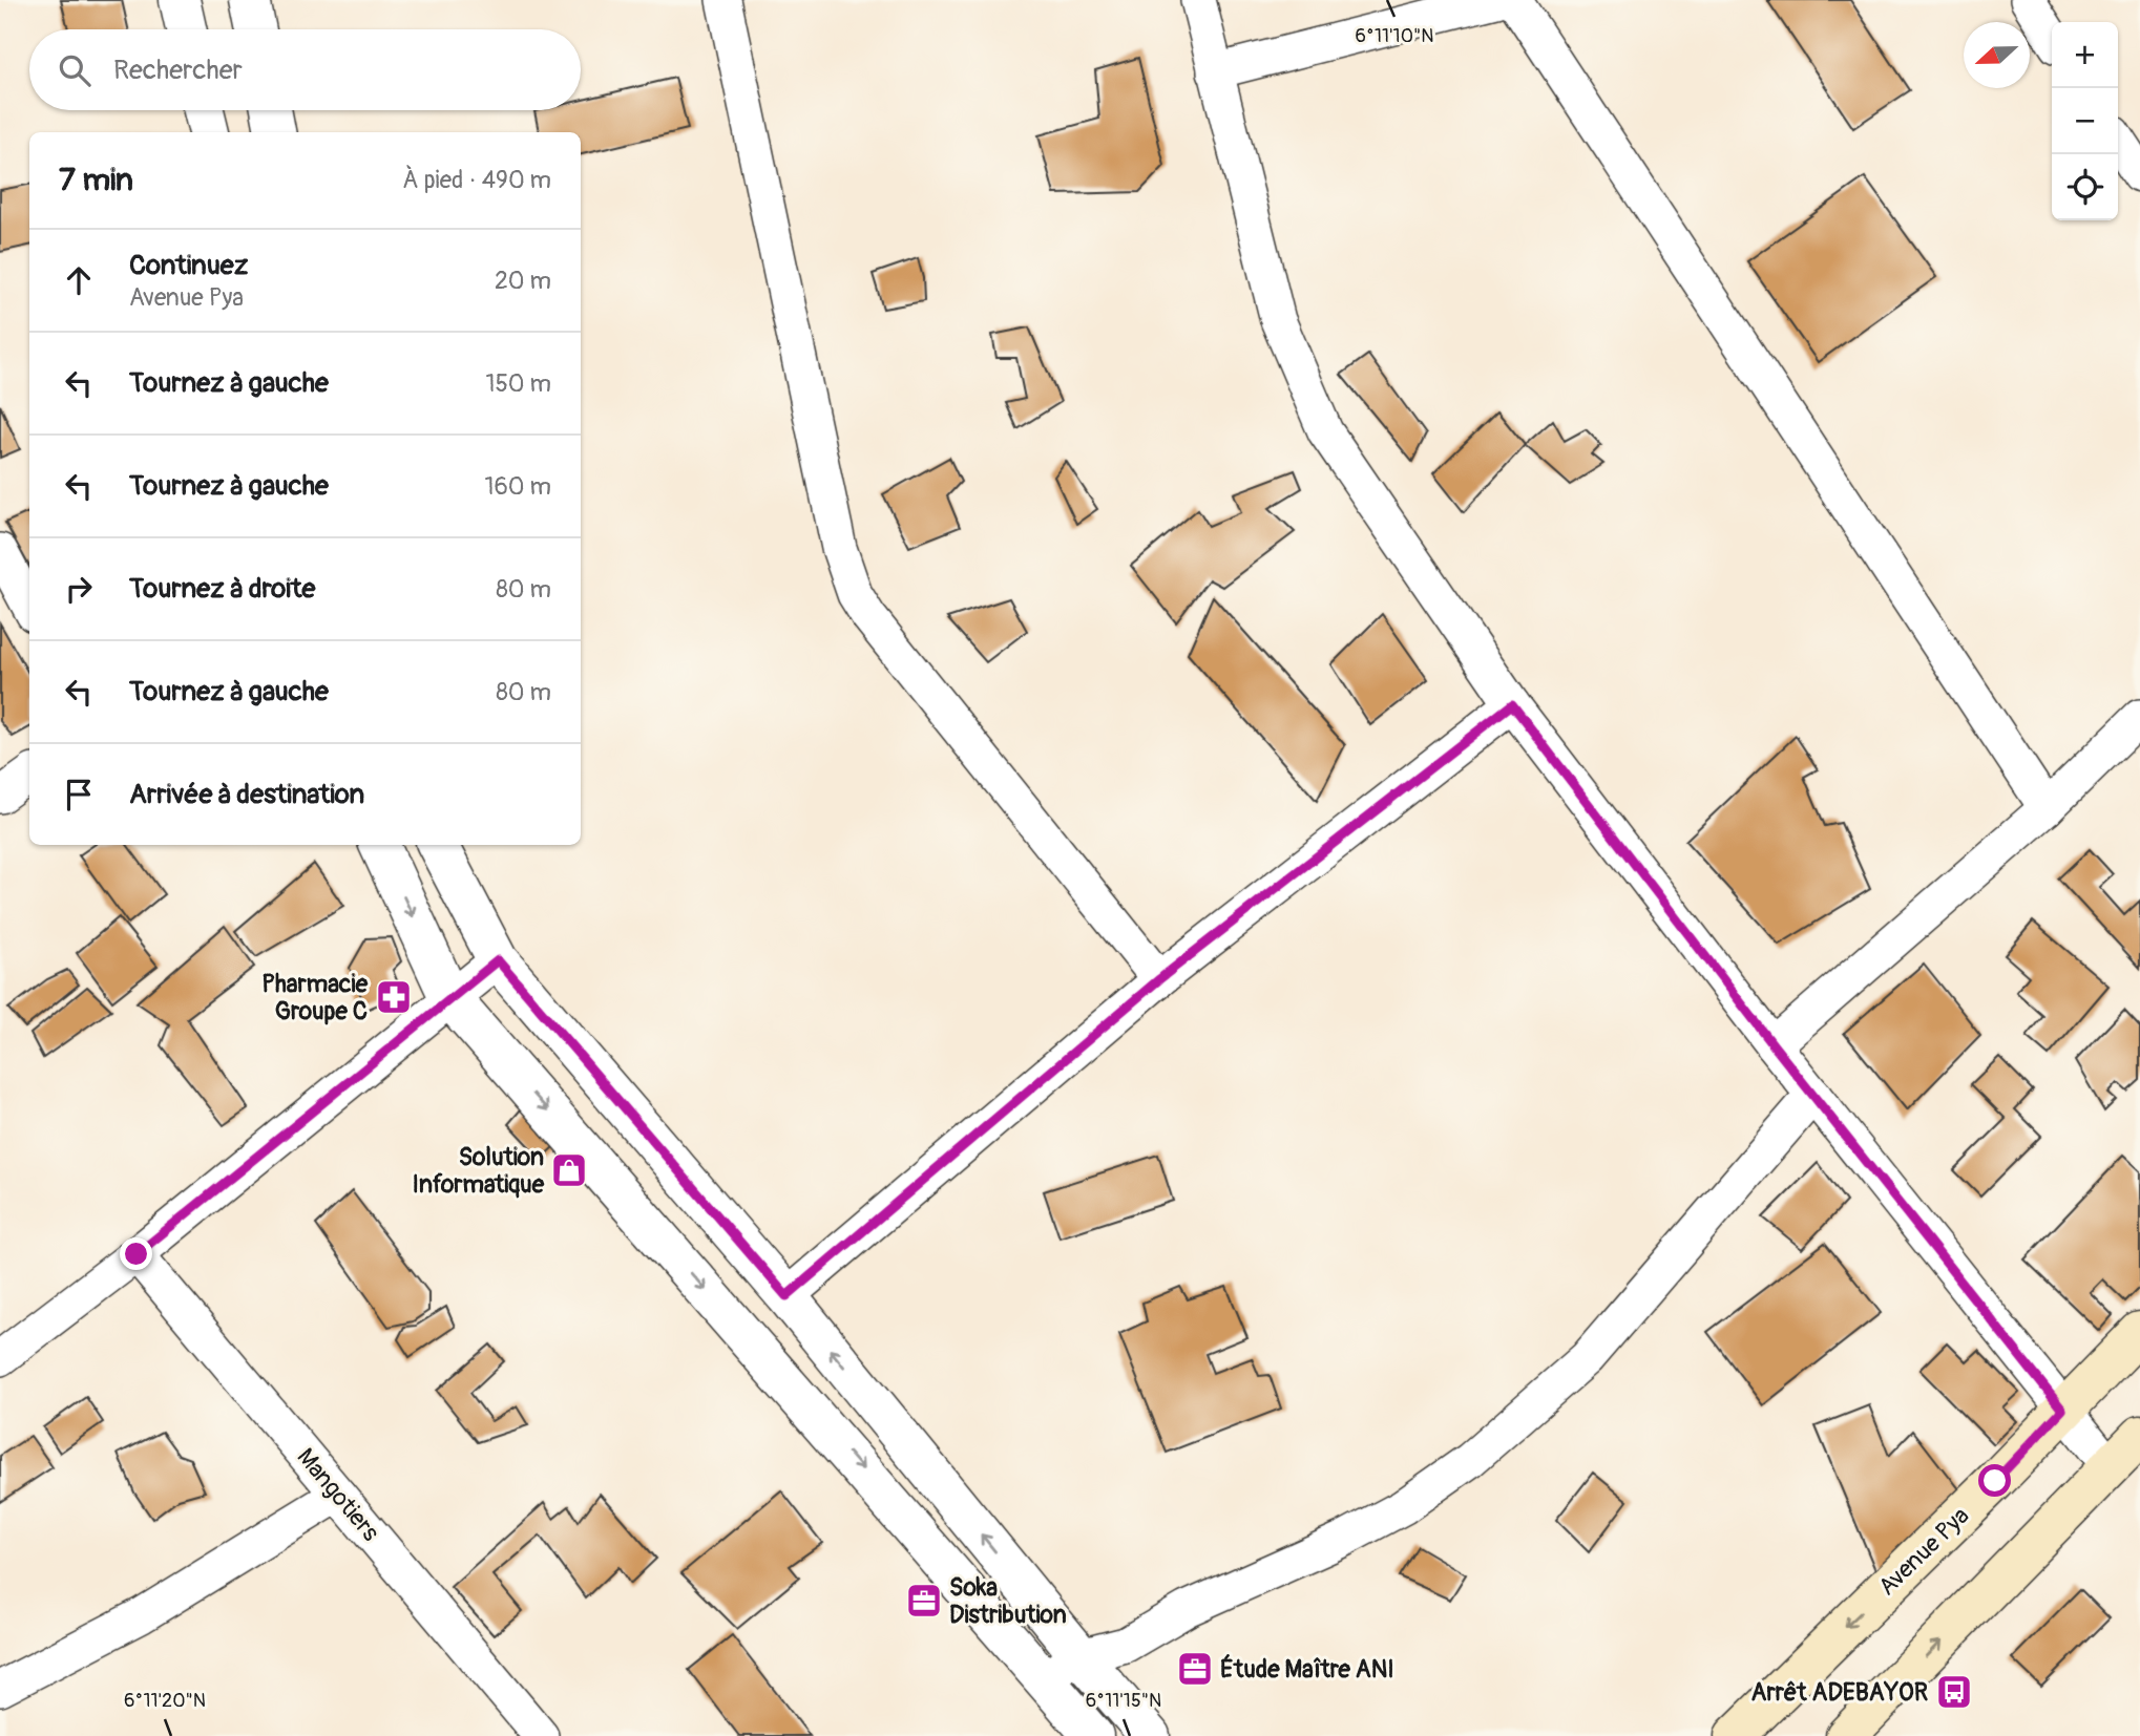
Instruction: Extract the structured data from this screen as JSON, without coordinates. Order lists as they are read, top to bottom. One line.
{"streets":{"main road":["Avenue Pya"],"street":["Mangotiers"]},"places":{"pharmacy":["Pharmacie Groupe C"],"shop":["Solution Informatique"],"office":["Soka Distribution","Étude Maître ANI"],"bus stop":["Arrêt ADEBAYOR"]},"north":"left","page":{"map_buttons":["+","−"],"search":"Rechercher","heading":["7 min","À pied · 490 m"],"list":[["Continuez","Avenue Pya","20 m"],["Tournez à gauche","150 m"],["Tournez à gauche","160 m"],["Tournez à droite","80 m"],["Tournez à gauche","80 m"],"Arrivée à destination"]},"coordinates":["6°11'10\"N","6°11'20\"N","6°11'15\"N"]}
